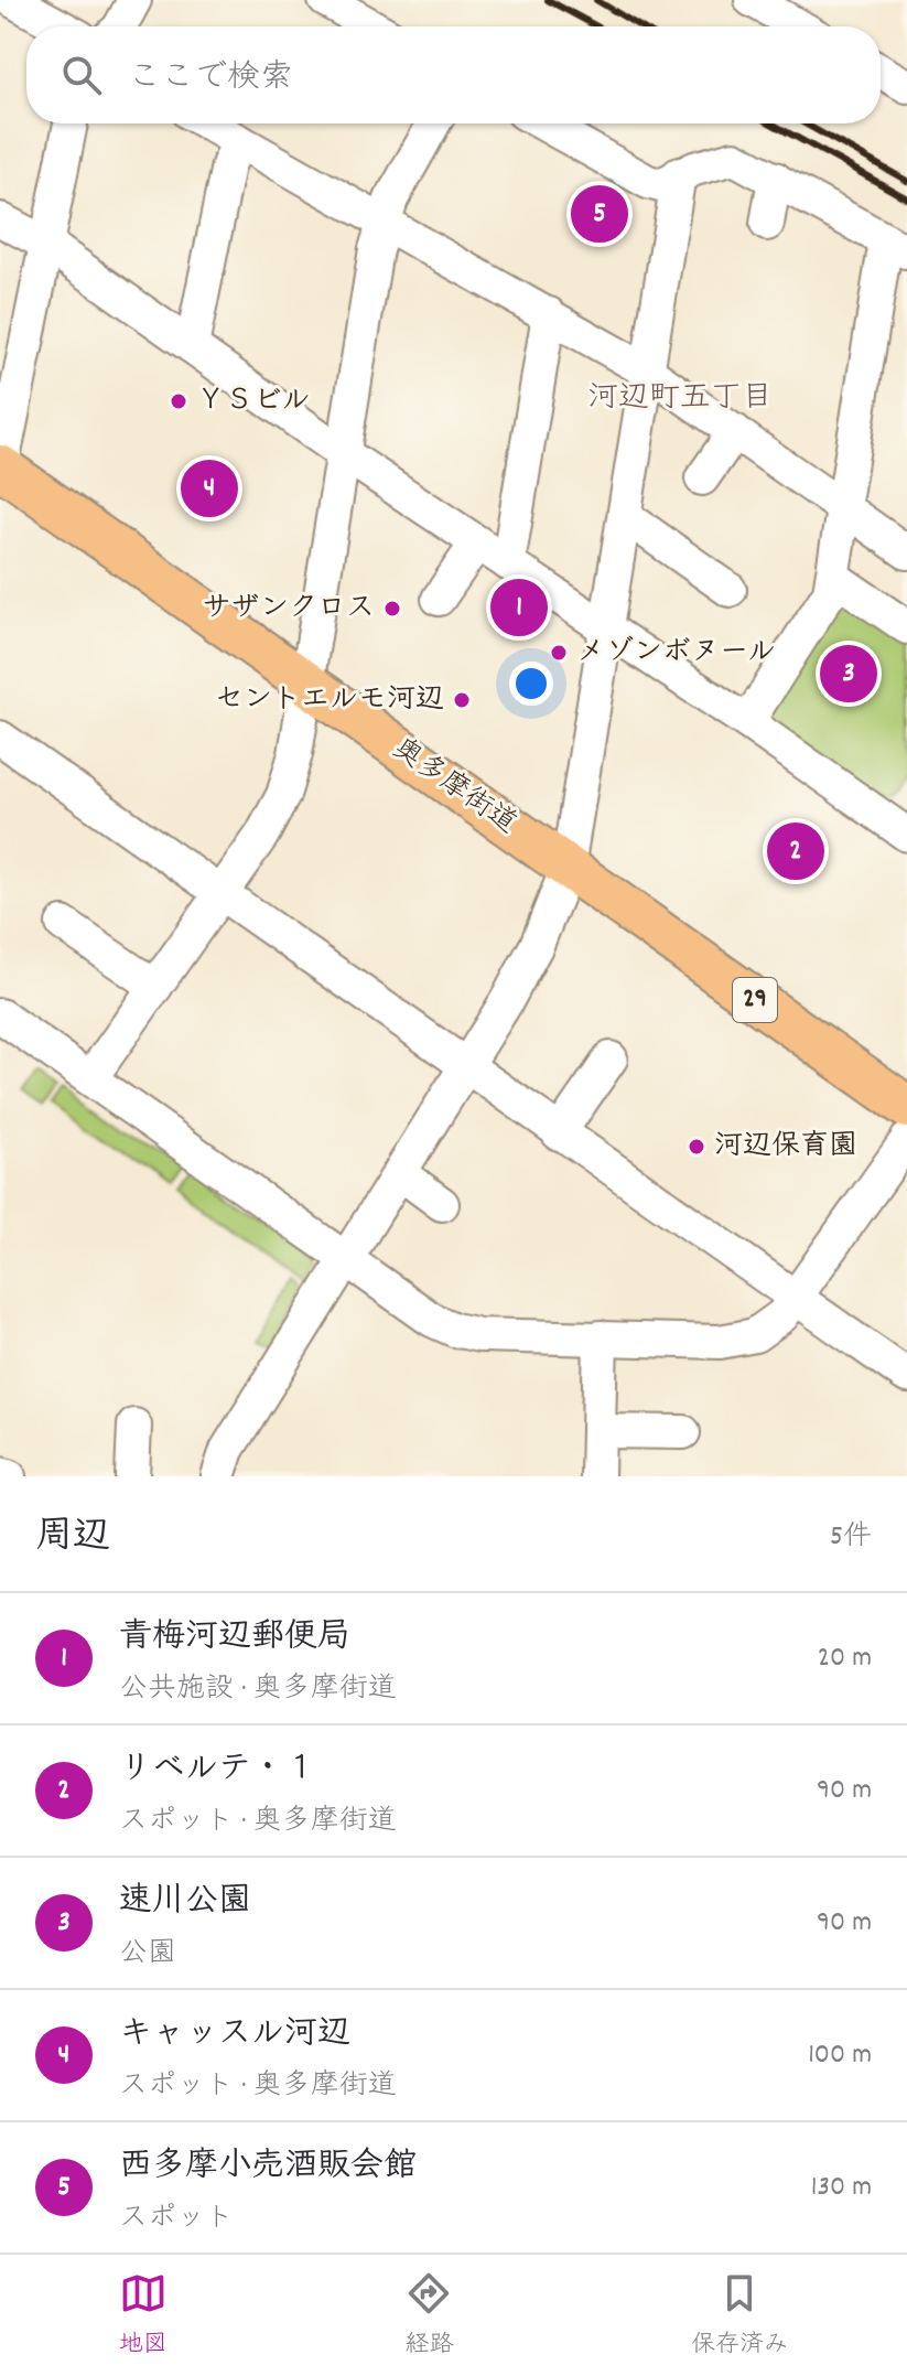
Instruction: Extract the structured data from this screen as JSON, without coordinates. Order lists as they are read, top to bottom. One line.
{"streets":{"main road":["奥多摩街道","29"]},"districts":["河辺町五丁目"],"places":["ＹＳビル","サザンクロス","メゾンボヌール","セントエルモ河辺","河辺保育園"],"page":{"search":"ここで検索","pins":["5","4","1","3","2"],"heading":["周辺","5件"],"list":[{"mark":"1","name":"青梅河辺郵便局","note":"公共施設 · 奥多摩街道","value":"20 m"},{"mark":"2","name":"リベルテ・１","note":"スポット · 奥多摩街道","value":"90 m"},{"mark":"3","name":"速川公園","note":"公園","value":"90 m"},{"mark":"4","name":"キャッスル河辺","note":"スポット · 奥多摩街道","value":"100 m"},{"mark":"5","name":"西多摩小売酒販会館","note":"スポット","value":"130 m"}],"nav":["地図","経路","保存済み"]}}
